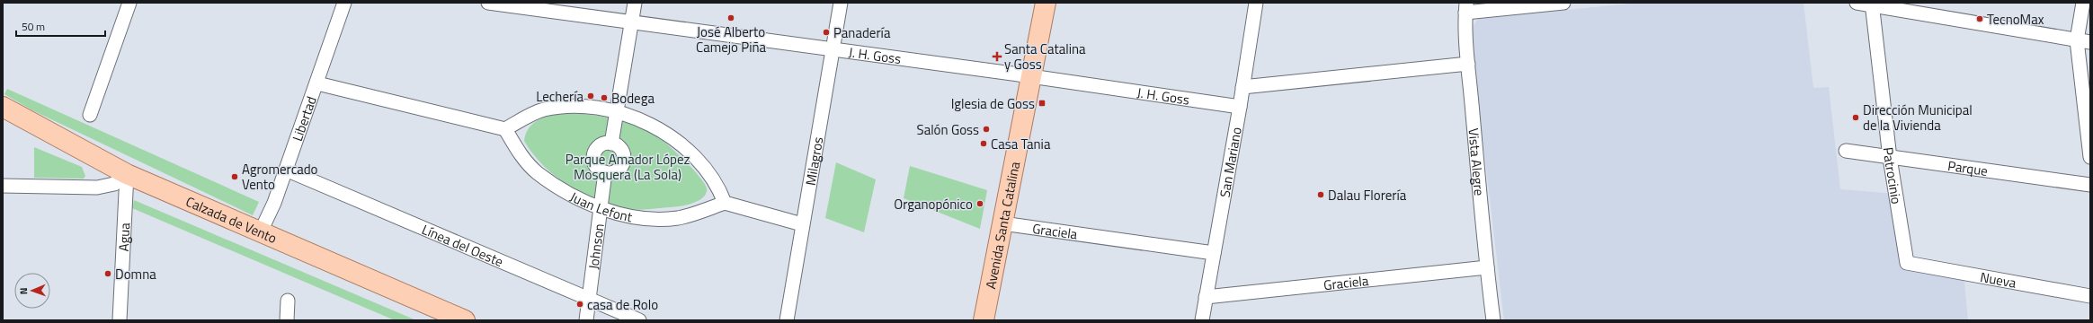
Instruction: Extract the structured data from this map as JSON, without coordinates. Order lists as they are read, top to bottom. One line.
{"streets":{"main road":["Calzada de Vento","Avenida Santa Catalina"],"street":["J. H. Goss","Libertad","Milagros","San Mariano","Vista Alegre","Parque","Patrocinio","Juan Lefont","Graciela","Agua","Línea del Oeste","Johnson","Nueva"]},"crossings":[["J. H. Goss","Milagros"],["J. H. Goss","San Mariano"],["J. H. Goss","Avenida Santa Catalina"],["Libertad","Calzada de Vento"],["Libertad","Línea del Oeste"],["San Mariano","Graciela"],["Vista Alegre","Graciela"],["Parque","Patrocinio"],["Patrocinio","Nueva"],["Juan Lefont","Johnson"],["Calzada de Vento","Agua"],["Avenida Santa Catalina","Graciela"],["Línea del Oeste","Johnson"]],"parks":["Parque Amador López Mosquera (La Sola)"],"places":{"other":["José Alberto Camejo Piña","TecnoMax","Panadería","Lechería","Bodega","Dirección Municipal de la Vivienda","Salón Goss","Casa Tania","Agromercado Vento","Dalau Florería","Organopónico","Domna","casa de Rolo"],"health":["Santa Catalina y Goss"],"transit":["Iglesia de Goss"]},"scale_bar":"50 m","north":"left"}
